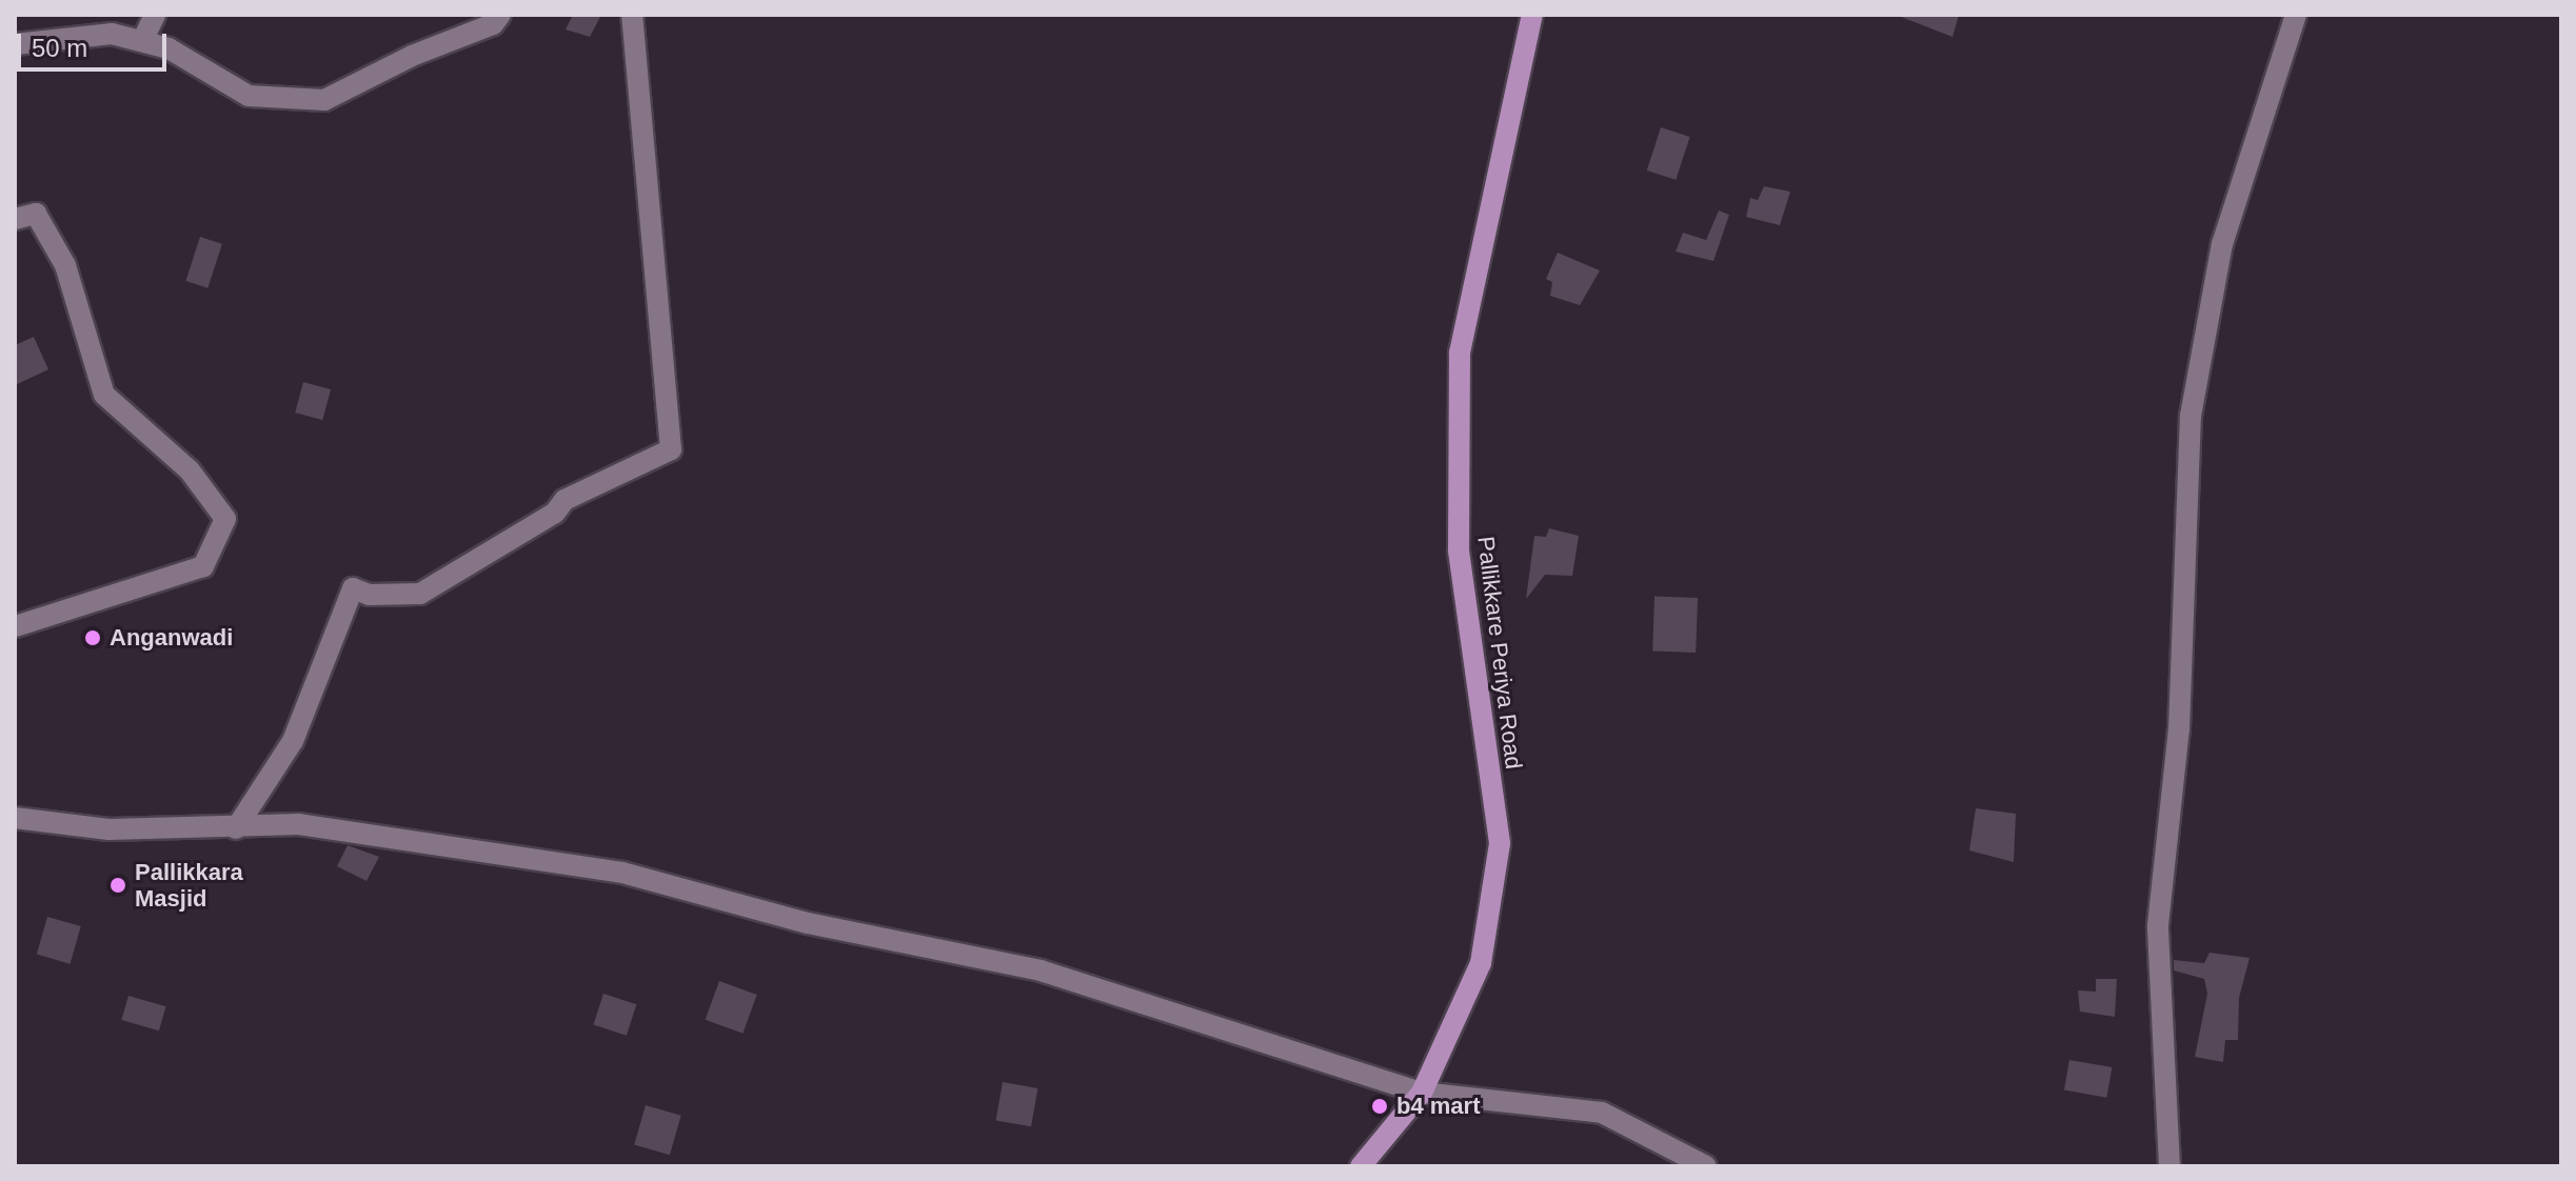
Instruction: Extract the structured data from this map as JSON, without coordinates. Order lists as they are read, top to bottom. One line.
{"streets":{"main road":["Pallikkare Periya Road"]},"places":["Anganwadi","Pallikkara Masjid","b4 mart"],"scale_bar":"50 m"}
